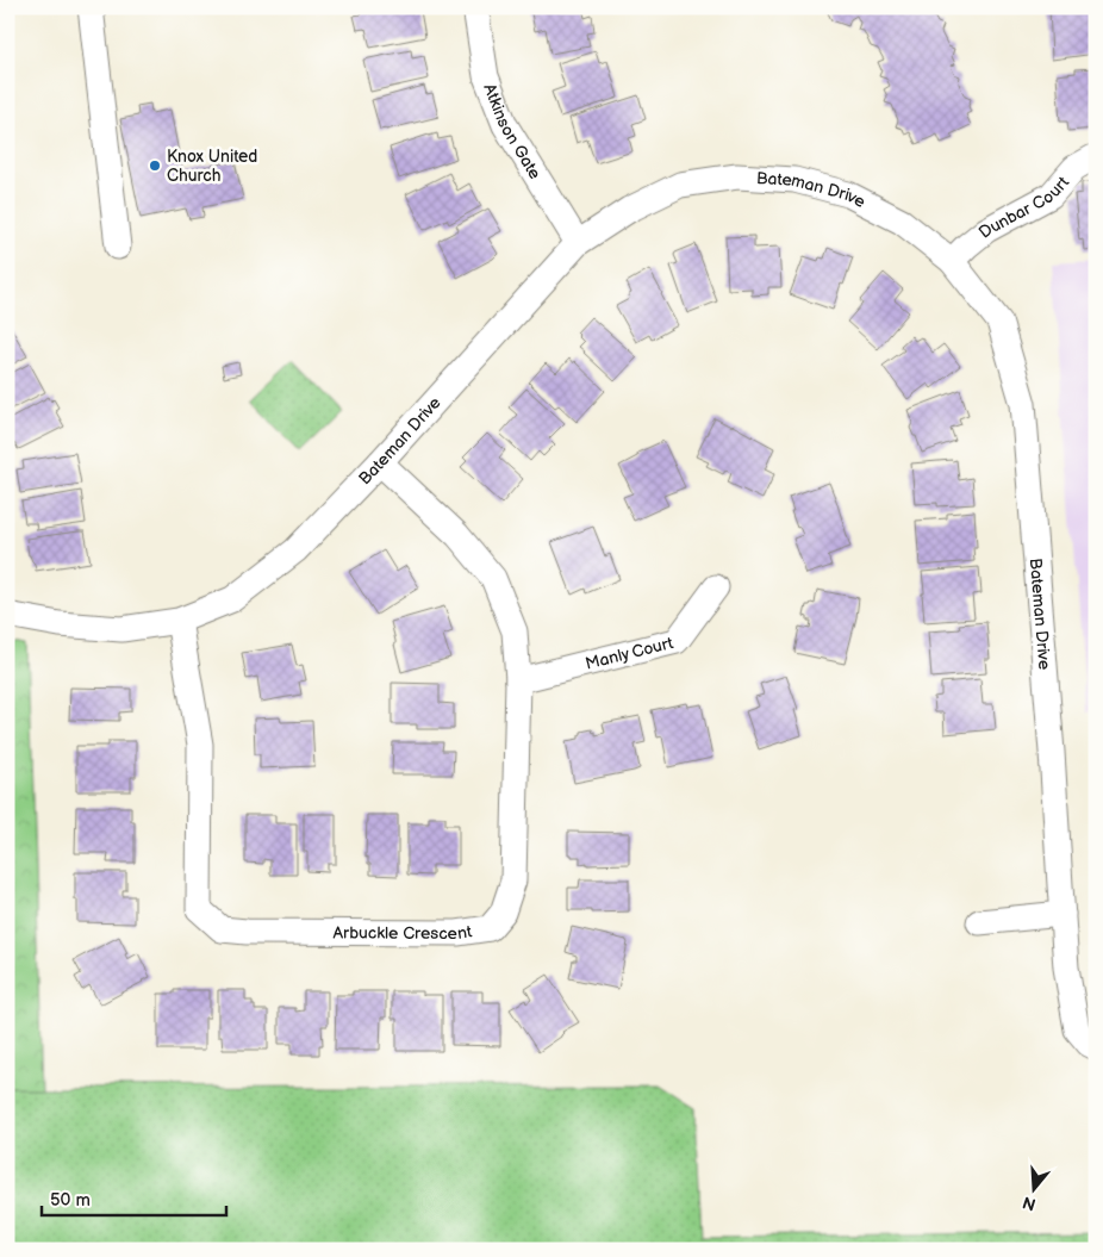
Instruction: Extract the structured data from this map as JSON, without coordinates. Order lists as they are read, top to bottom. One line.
{"streets":{"street":["Atkinson Gate","Bateman Drive","Dunbar Court","Manly Court","Arbuckle Crescent"]},"crossings":[["Atkinson Gate","Bateman Drive"],["Bateman Drive","Dunbar Court"],["Bateman Drive","Arbuckle Crescent"],["Manly Court","Arbuckle Crescent"]],"places":["Knox United Church"],"scale_bar":"50 m","north":"bottom"}
